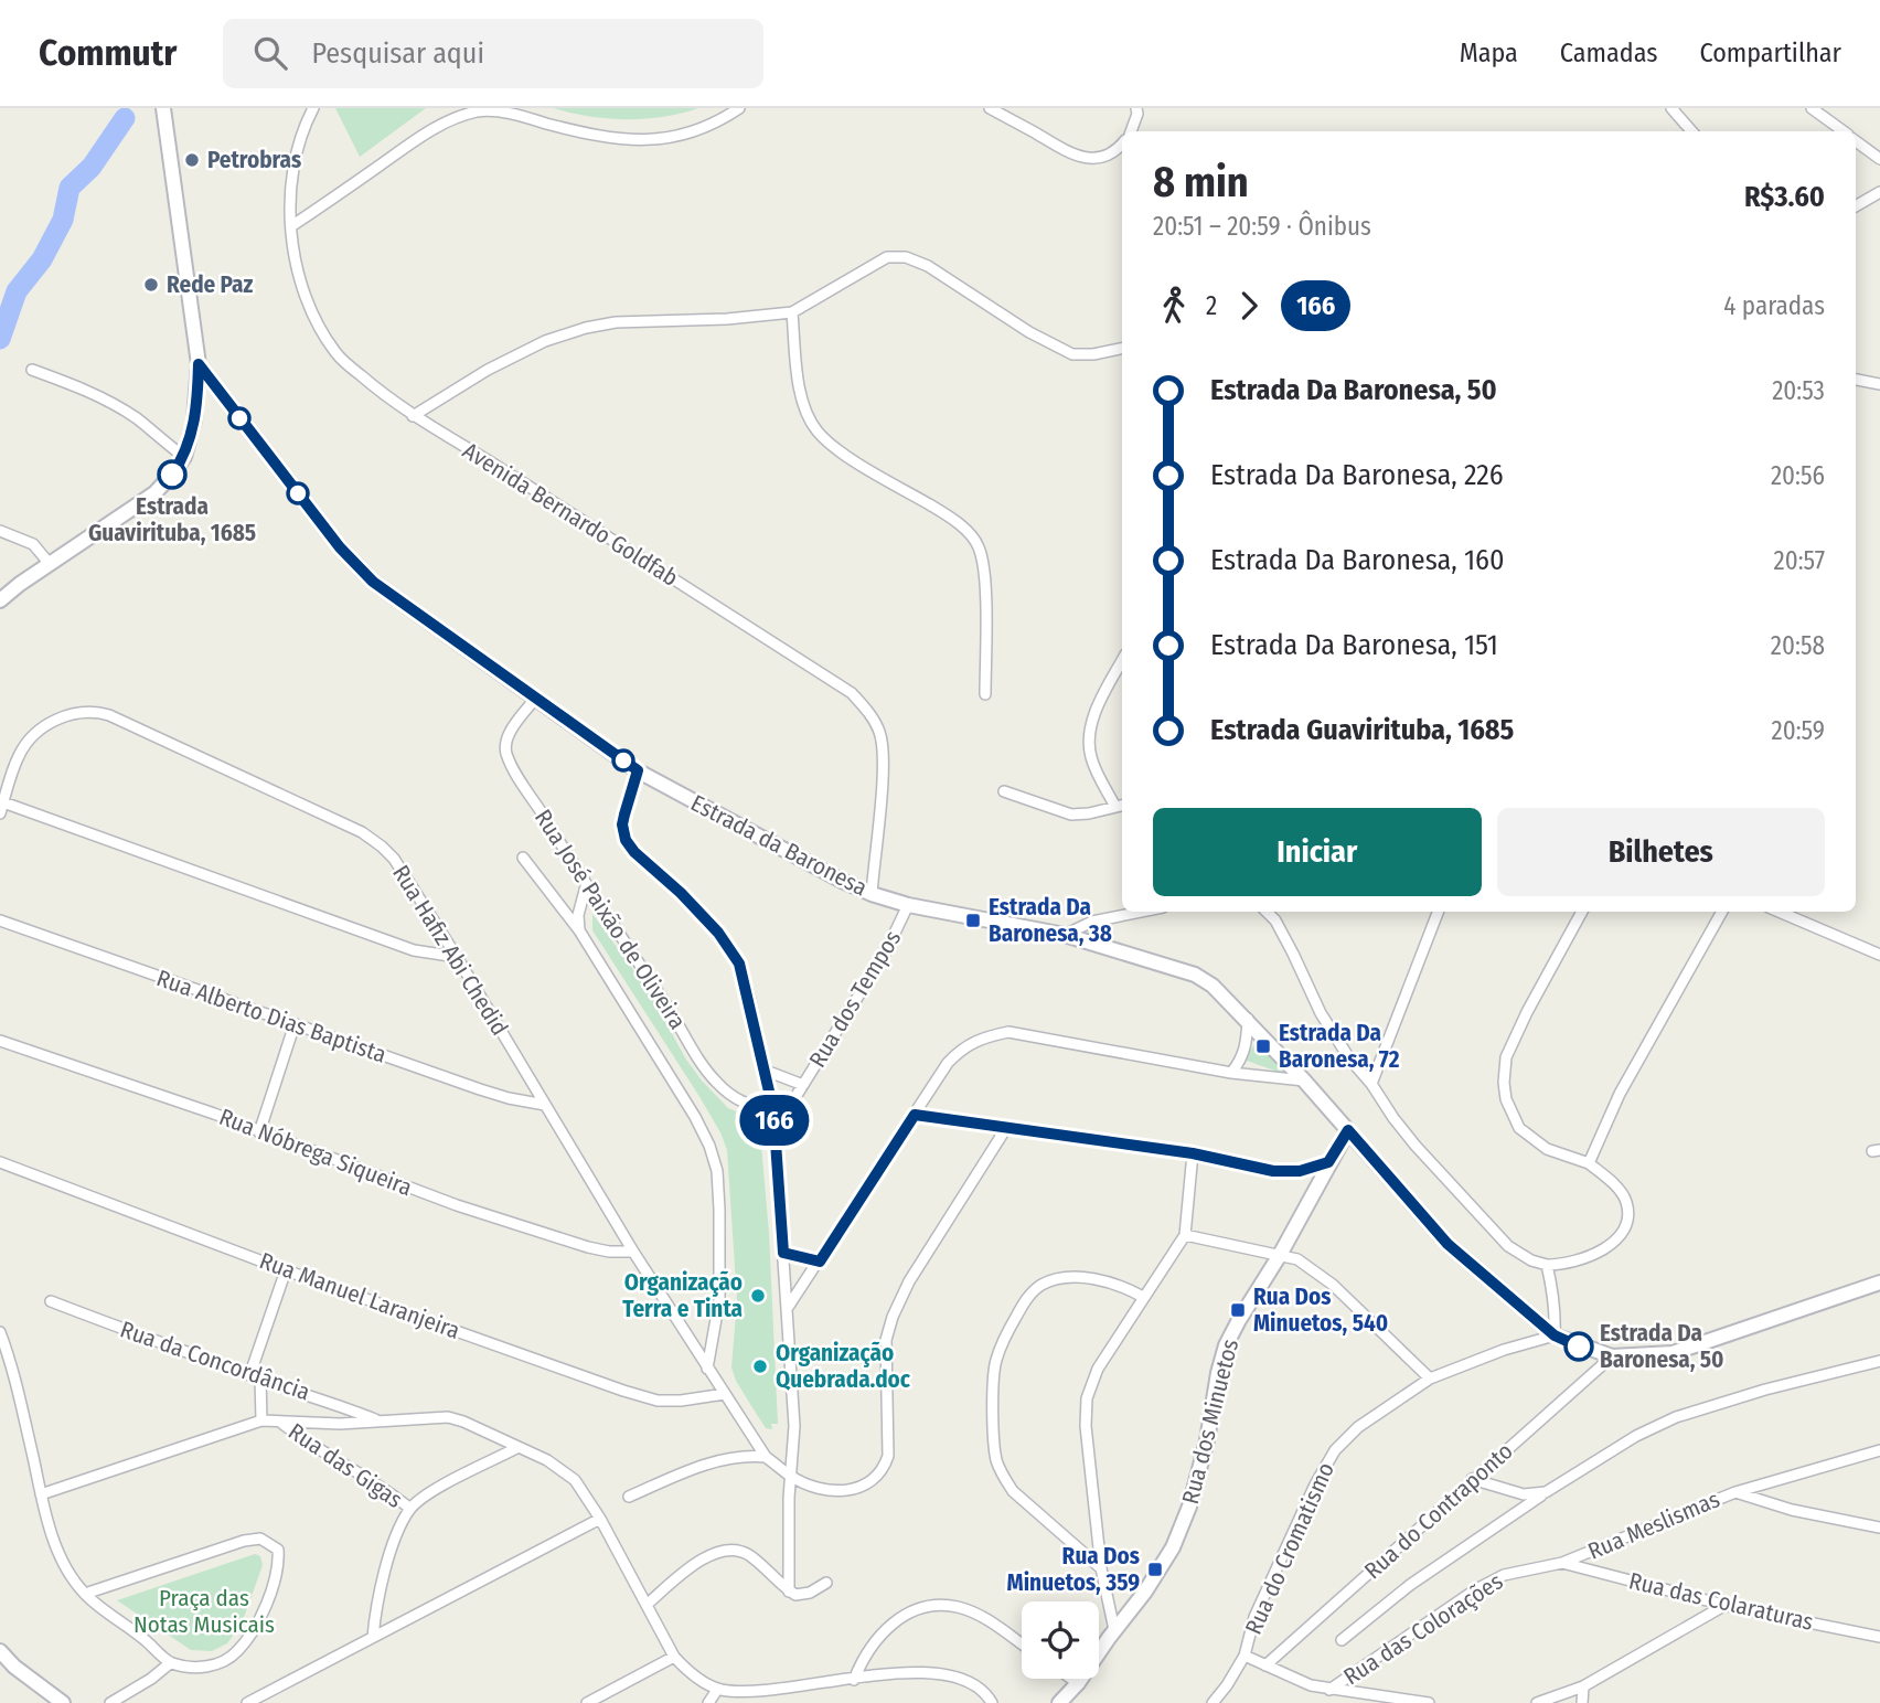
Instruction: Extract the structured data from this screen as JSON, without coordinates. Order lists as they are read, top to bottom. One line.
{"streets":{"main road":["Estrada da Baronesa","Rua dos Minuetos"],"street":["Avenida Bernardo Goldfab","Rua José Paixão de Oliveira","Rua Hafiz Abi Chedid","Rua dos Tempos","Rua Alberto Dias Baptista","Rua Nóbrega Siqueira","Rua Manuel Laranjeira","Rua da Concordância","Rua das Gigas","Rua do Contraponto","Rua Meslismas","Rua do Cromatismo","Rua das Colaraturas","Rua das Colorações"]},"crossings":[["Avenida Bernardo Goldfab","Estrada da Baronesa"],["Estrada da Baronesa","Rua José Paixão de Oliveira"],["Estrada da Baronesa","Rua dos Tempos"],["Estrada da Baronesa","Rua dos Minuetos"],["Estrada da Baronesa","Rua do Contraponto"],["Estrada da Baronesa","Rua do Cromatismo"],["Rua Hafiz Abi Chedid","Rua Alberto Dias Baptista"],["Rua Hafiz Abi Chedid","Rua Nóbrega Siqueira"],["Rua Hafiz Abi Chedid","Rua Manuel Laranjeira"],["Rua Meslismas","Rua das Colaraturas"],["Rua Meslismas","Rua das Colorações"],["Rua das Colaraturas","Rua das Colorações"]],"parks":["Praça das Notas Musicais"],"places":{"other":["Petrobras","Rede Paz","Estrada Guavirituba, 1685","Organização Terra e Tinta","Estrada Da Baronesa, 50","Organização Quebrada.doc"],"transit":["Estrada Da Baronesa, 38","Estrada Da Baronesa, 72","Rua Dos Minuetos, 540","Rua Dos Minuetos, 359"]},"lines":["bus line 166"],"page":{"header":"Commutr","search":"Pesquisar aqui","nav":["Mapa","Camadas","Compartilhar"],"on_map":"166","heading":["8 min","20:51 – 20:59 · Ônibus","R$3.60"],"legs":["2","166","4 paradas"],"list":[{"name":"Estrada Da Baronesa, 50","value":"20:53"},{"name":"Estrada Da Baronesa, 226","value":"20:56"},{"name":"Estrada Da Baronesa, 160","value":"20:57"},{"name":"Estrada Da Baronesa, 151","value":"20:58"},{"name":"Estrada Guavirituba, 1685","value":"20:59"}],"buttons":["Iniciar","Bilhetes"]}}
